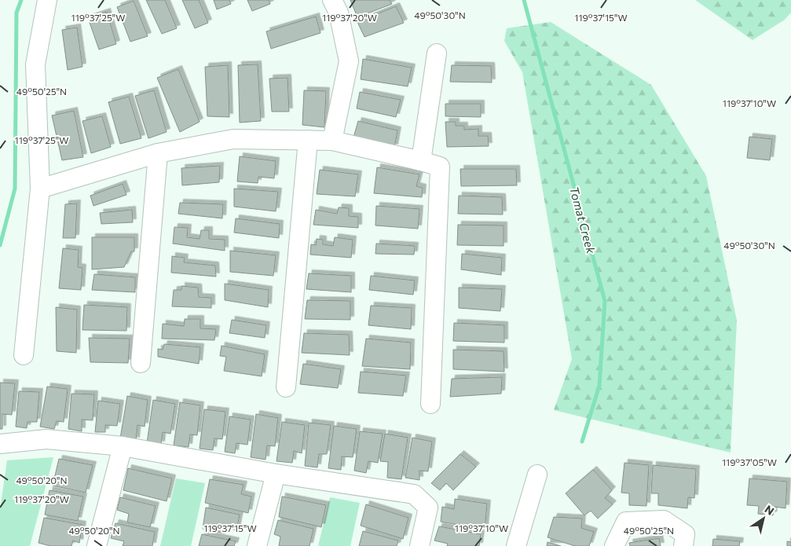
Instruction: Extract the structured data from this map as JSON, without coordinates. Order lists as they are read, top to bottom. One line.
{"water":["Tomat Creek"],"north":"top right","coordinates":["49°50'30\"N","119°37'25\"W","119°37'20\"W","119°37'15\"W","49°50'25\"N","119°37'10\"W","119°37'05\"W","49°50'20\"N"]}
